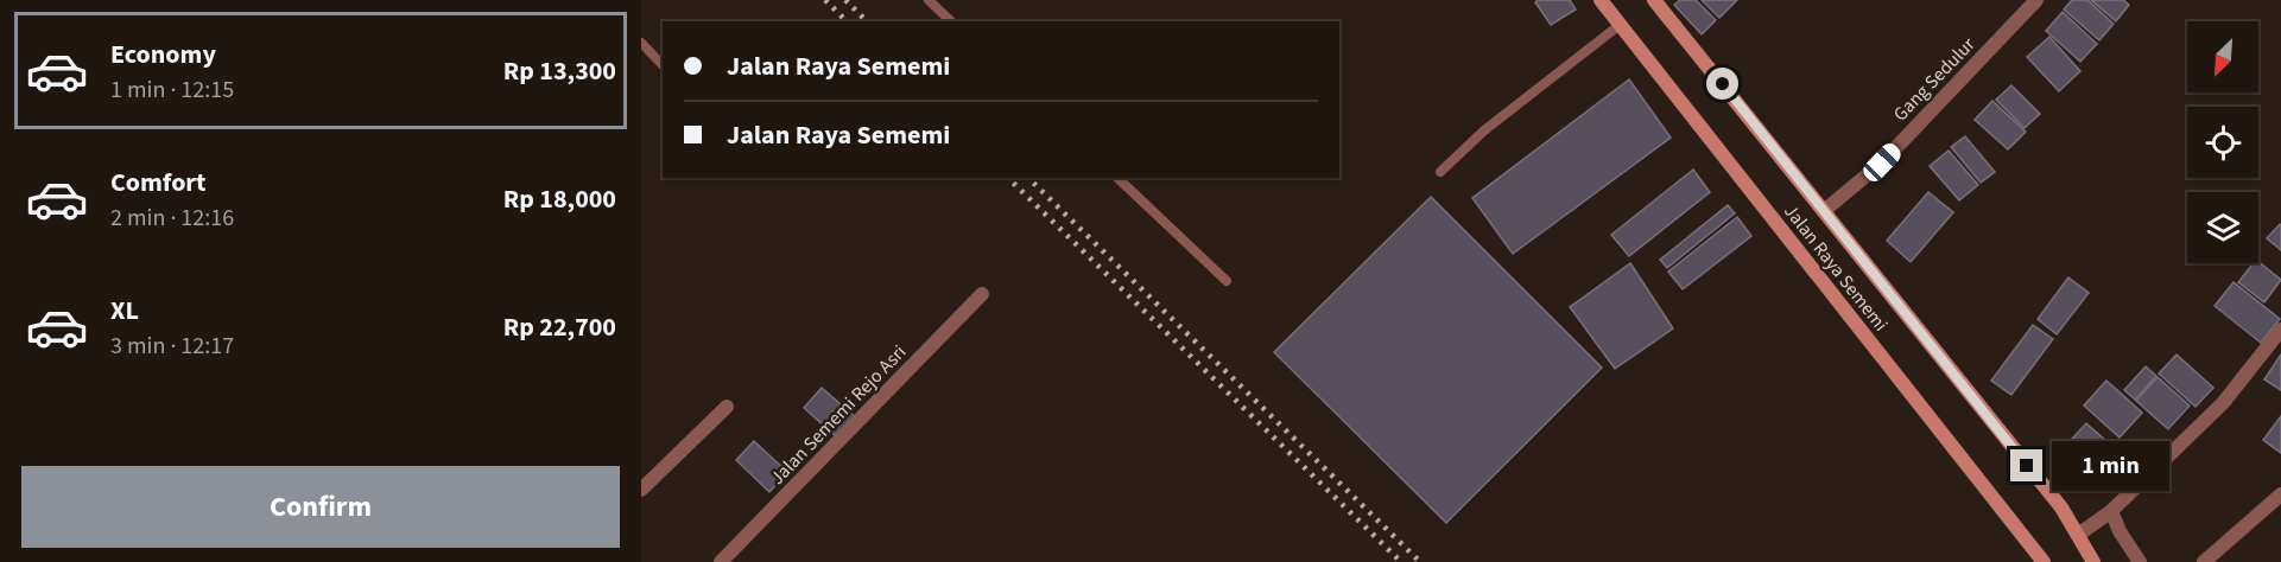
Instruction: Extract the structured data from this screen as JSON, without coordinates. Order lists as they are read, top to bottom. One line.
{"streets":{"main road":["Jalan Raya Sememi"],"street":["Gang Sedulur","Jalan Sememi Rejo Asri"]},"crossings":[["Gang Sedulur","Jalan Raya Sememi"]],"north":"bottom left","page":{"list":[{"name":"Economy","note":"1 min · 12:15","value":"Rp 13,300"},{"name":"Comfort","note":"2 min · 12:16","value":"Rp 18,000"},{"name":"XL","note":"3 min · 12:17","value":"Rp 22,700"}],"banner":["Jalan Raya Sememi","Jalan Raya Sememi"],"bubble":"1 min","buttons":"Confirm"}}
